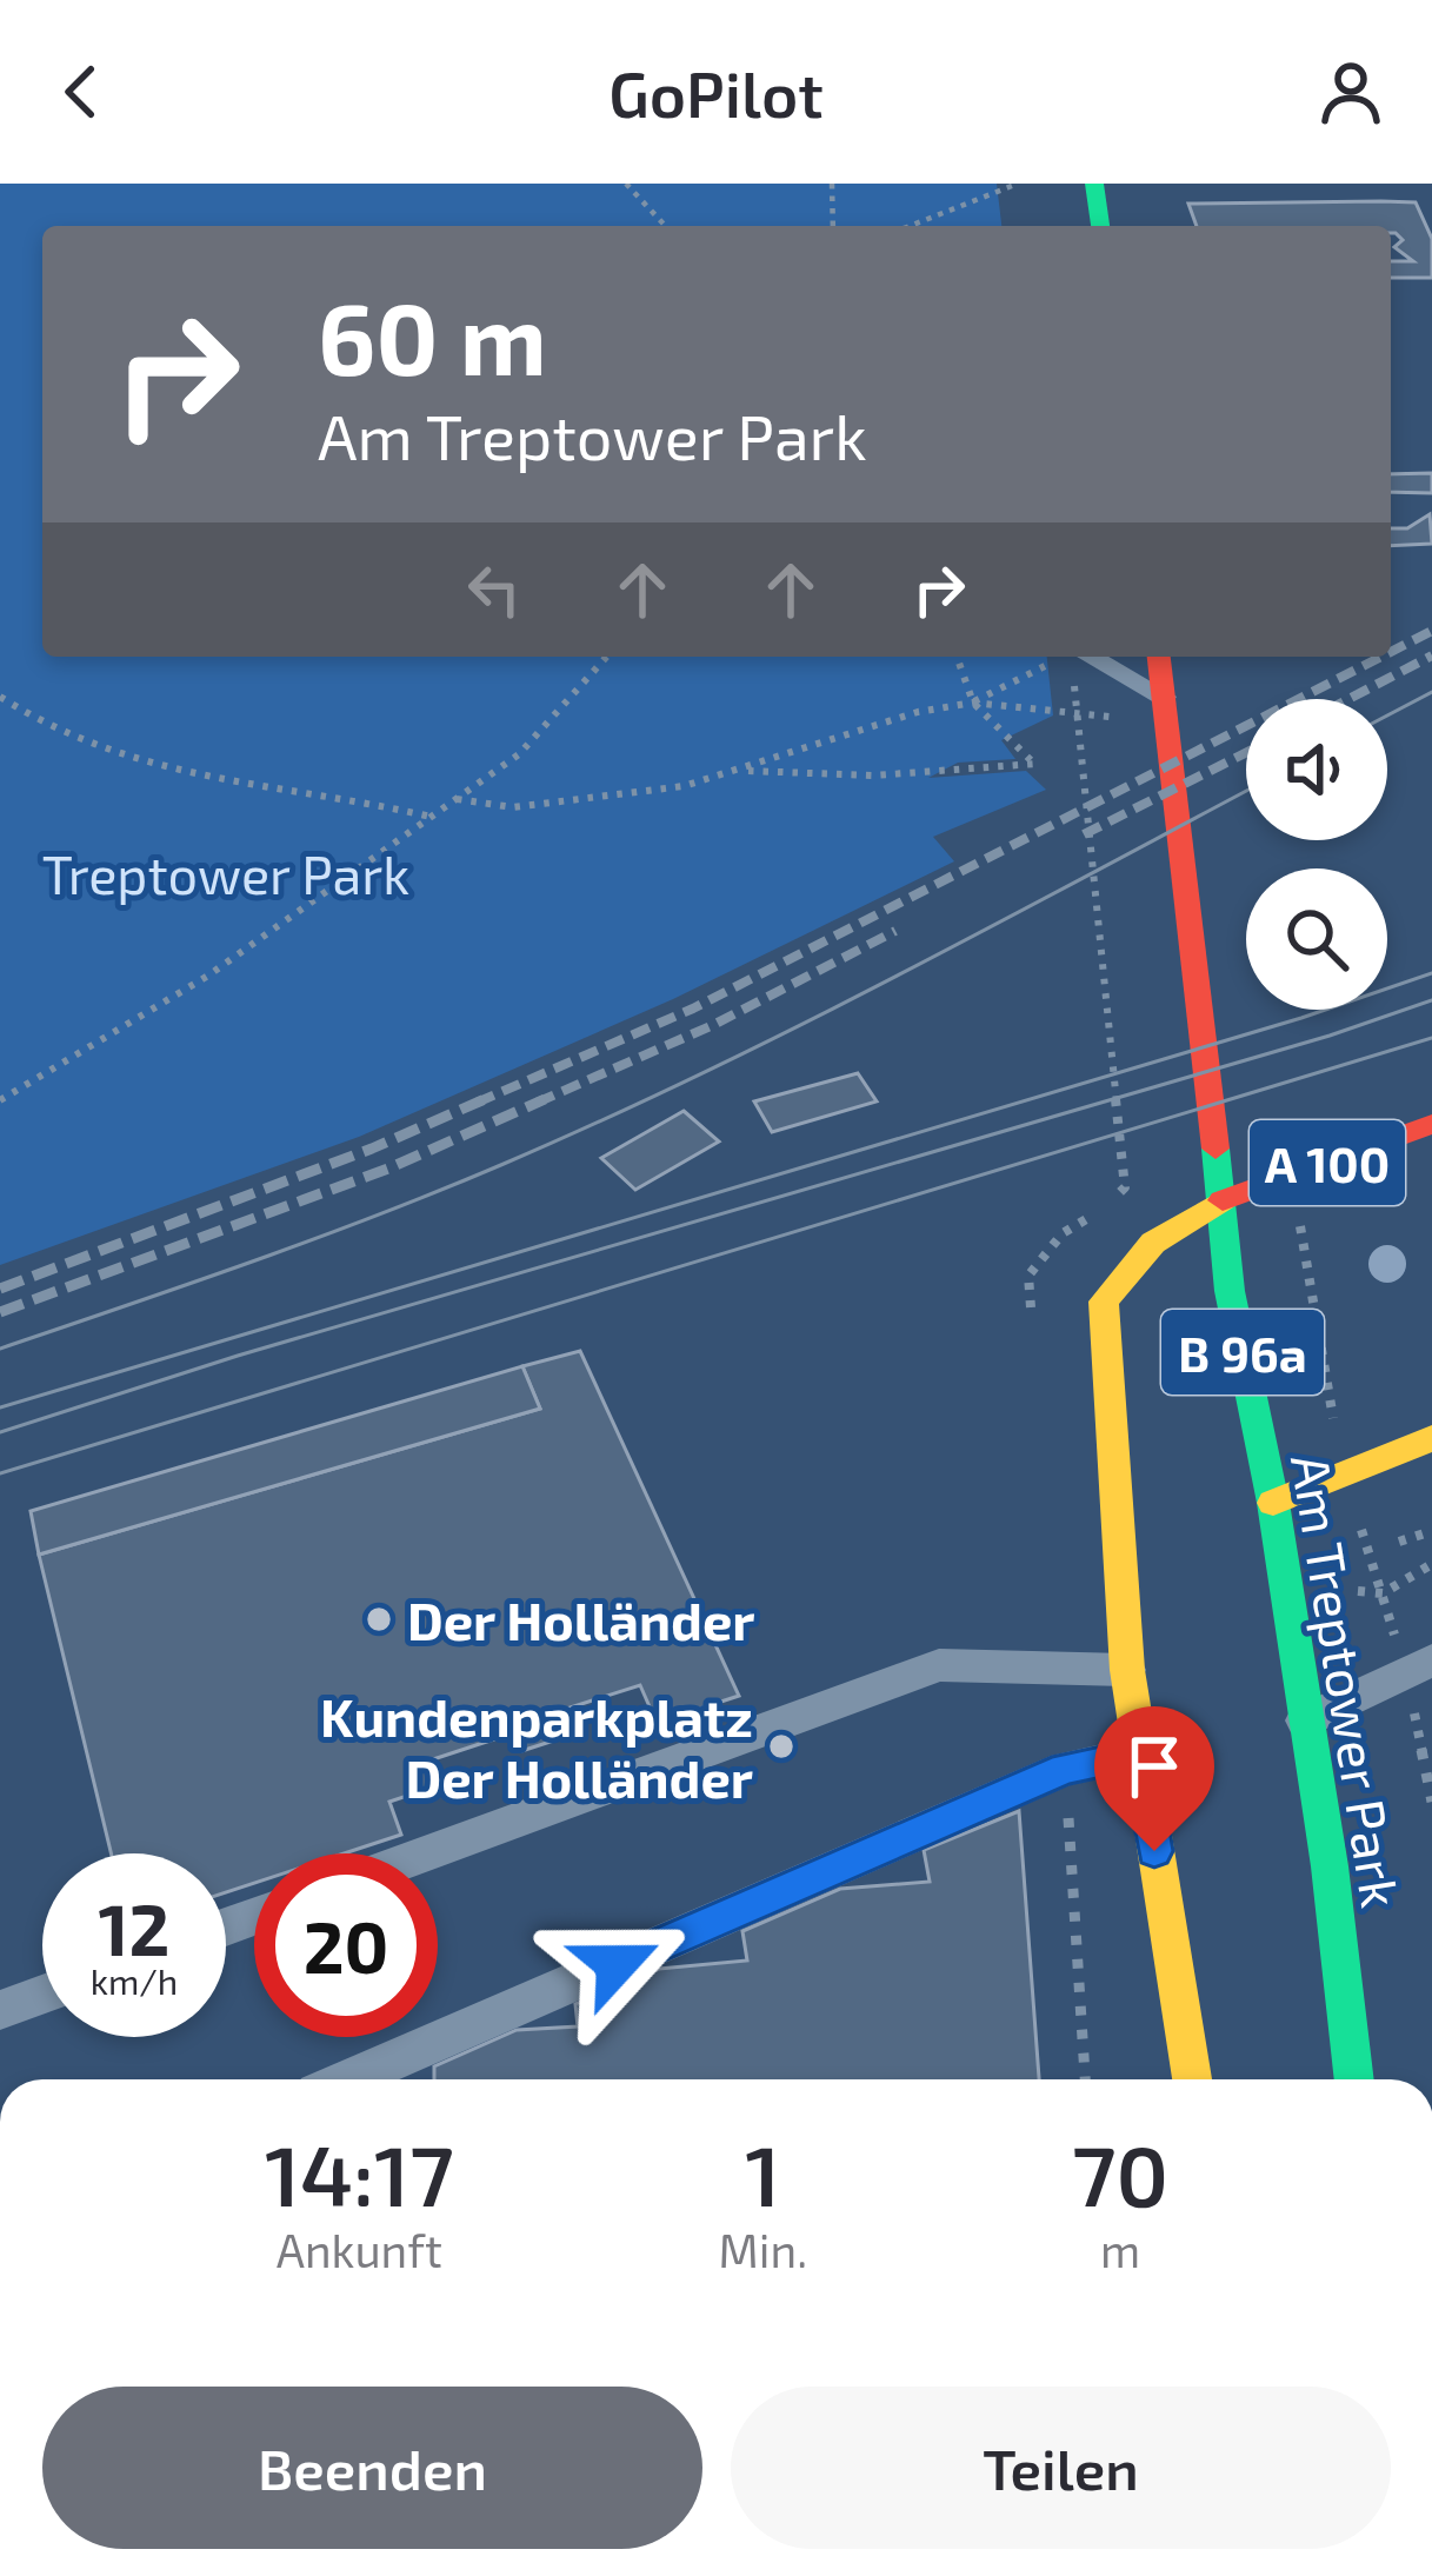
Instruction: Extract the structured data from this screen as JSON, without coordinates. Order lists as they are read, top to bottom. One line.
{"streets":{"main road":["A 100","B 96a","Am Treptower Park"]},"crossings":[["A 100","Am Treptower Park"]],"parks":["Treptower Park"],"places":["Der Holländer","Kundenparkplatz Der Holländer"],"page":{"header":"GoPilot","turn":["60 m","Am Treptower Park"],"speed":"12 km/h","limit":"20","eta":["14:17","Ankunft","1","Min.","70","m"],"buttons":["Beenden","Teilen"]}}
